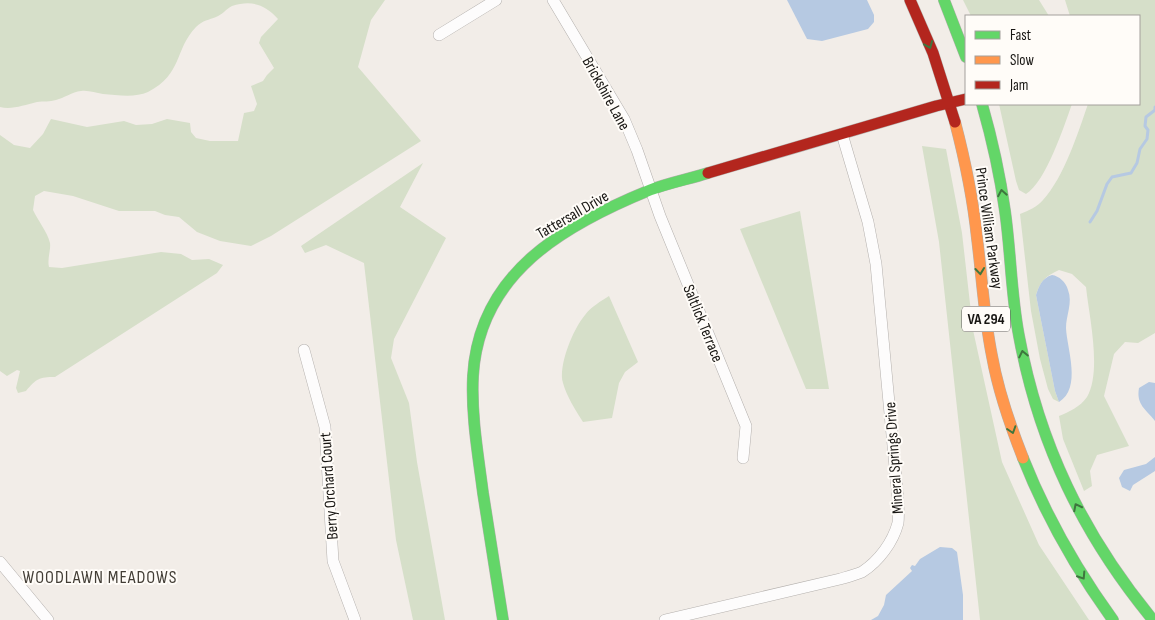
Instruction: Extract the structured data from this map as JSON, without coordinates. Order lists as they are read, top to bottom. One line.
{"streets":{"main road":["Tattersall Drive","Prince William Parkway","VA 294"],"street":["Brickshire Lane","Saltlick Terrace","Mineral Springs Drive","Berry Orchard Court"]},"crossings":[["Brickshire Lane","Tattersall Drive"],["Brickshire Lane","Saltlick Terrace"],["Tattersall Drive","Prince William Parkway"],["Tattersall Drive","Saltlick Terrace"],["Tattersall Drive","Mineral Springs Drive"]],"districts":["WOODLAWN MEADOWS"],"legend":["Fast","Slow","Jam"]}
